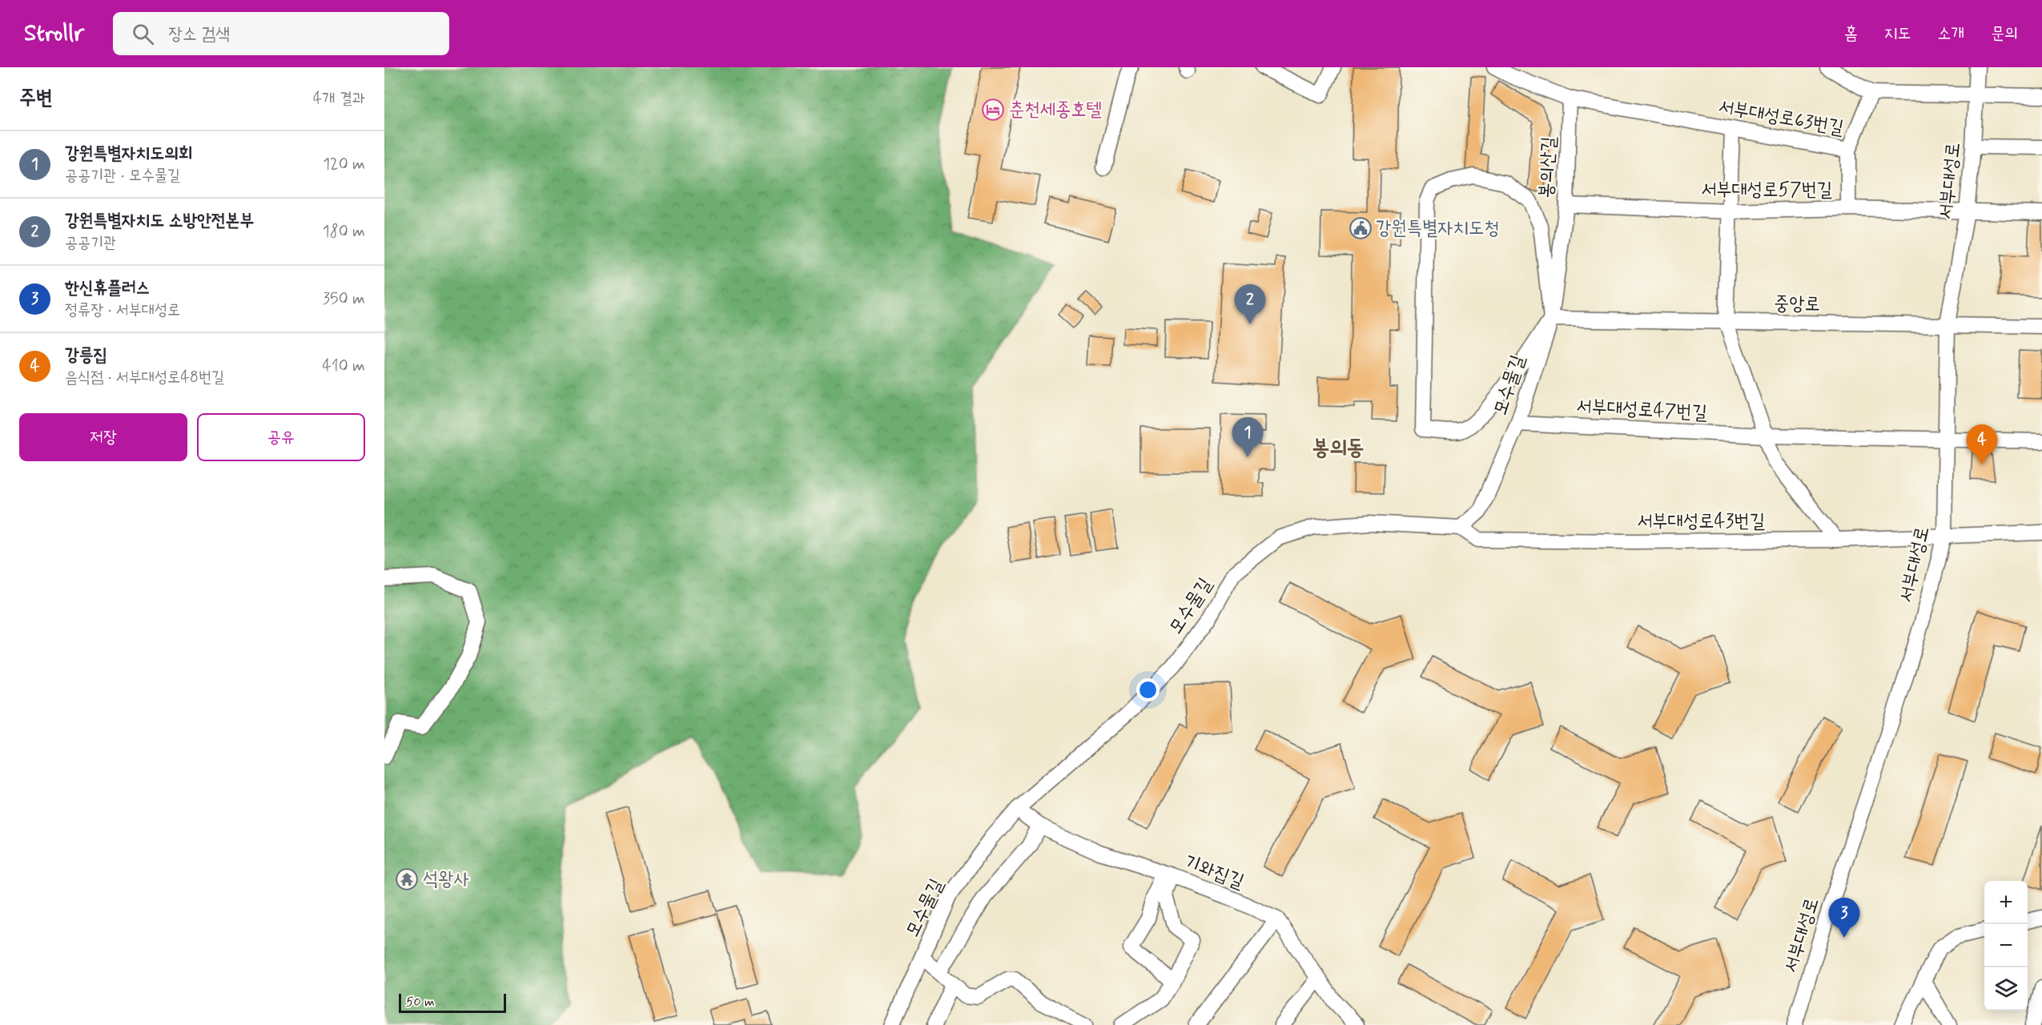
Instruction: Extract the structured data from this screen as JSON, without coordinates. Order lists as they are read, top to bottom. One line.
{"streets":{"street":["서부대성로63번길","봉의산길","서부대성로","서부대성로57번길","중앙로","모수물길","서부대성로47번길","서부대성로43번길","기와집길"]},"crossings":[["서부대성로63번길","봉의산길"],["봉의산길","서부대성로57번길"],["봉의산길","중앙로"],["봉의산길","모수물길"],["서부대성로","서부대성로57번길"],["서부대성로","중앙로"],["서부대성로","서부대성로47번길"],["서부대성로","서부대성로43번길"],["중앙로","모수물길"],["모수물길","서부대성로47번길"],["모수물길","서부대성로43번길"],["모수물길","기와집길"]],"districts":["봉의동"],"places":{"hotel":["춘천세종호텔"],"public building":["강원특별자치도청"],"temple":["석왕사"]},"scale_bar":"50 m","page":{"header":"Strollr","search":"장소 검색","nav":["홈","지도","소개","문의"],"heading":["주변","4개 결과"],"list":[{"mark":"1","name":"강원특별자치도의회","note":"공공기관 · 모수물길","value":"120 m"},{"mark":"2","name":"강원특별자치도 소방안전본부","note":"공공기관","value":"180 m"},{"mark":"3","name":"한신휴플러스","note":"정류장 · 서부대성로","value":"350 m"},{"mark":"4","name":"강릉집","note":"음식점 · 서부대성로48번길","value":"410 m"}],"pins":["2","1","4","3"],"buttons":["저장","공유"],"map_buttons":["+","−"],"scale":"50 m"}}
